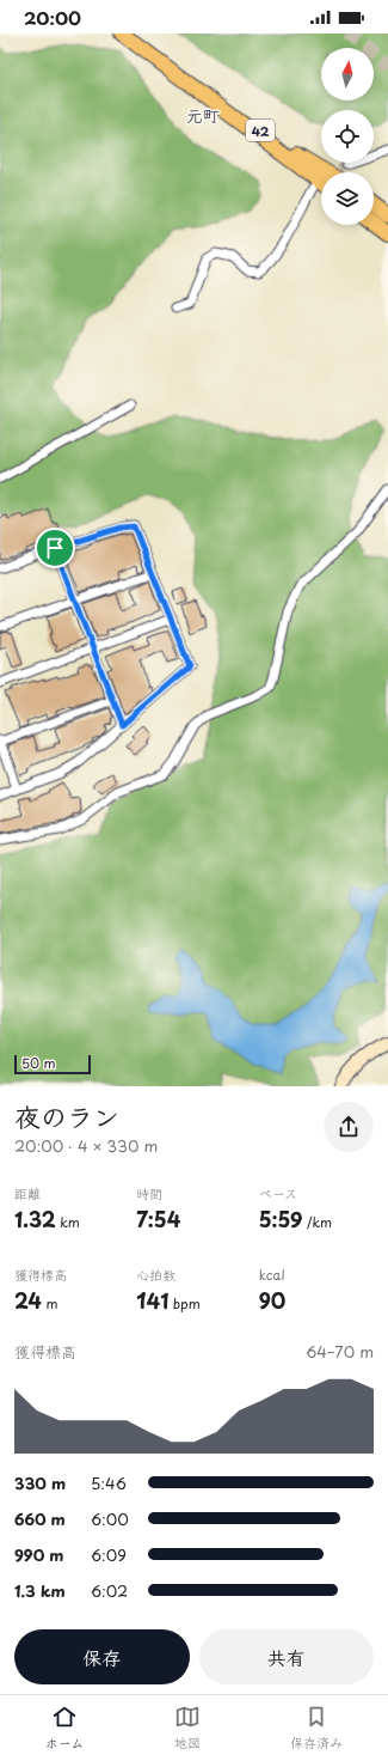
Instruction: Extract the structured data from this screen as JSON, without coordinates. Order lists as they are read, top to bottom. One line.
{"streets":{"highway":["42"]},"districts":["元町"],"scale_bar":"50 m","north":"top","page":{"status":"20:00","scale":"50 m","heading":["夜のラン","20:00 · 4 × 330 m"],"stats":[["距離","1.32 km"],["時間","7:54"],["ペース","5:59 /km"],["獲得標高","24 m"],["心拍数","141 bpm"],["kcal","90"]],"chart":["獲得標高","64–70 m"],"list":[{"name":"330 m","note":"5:46"},{"name":"660 m","note":"6:00"},{"name":"990 m","note":"6:09"},{"name":"1.3 km","note":"6:02"}],"buttons":["保存","共有"],"tabs":["ホーム","地図","保存済み"]}}
